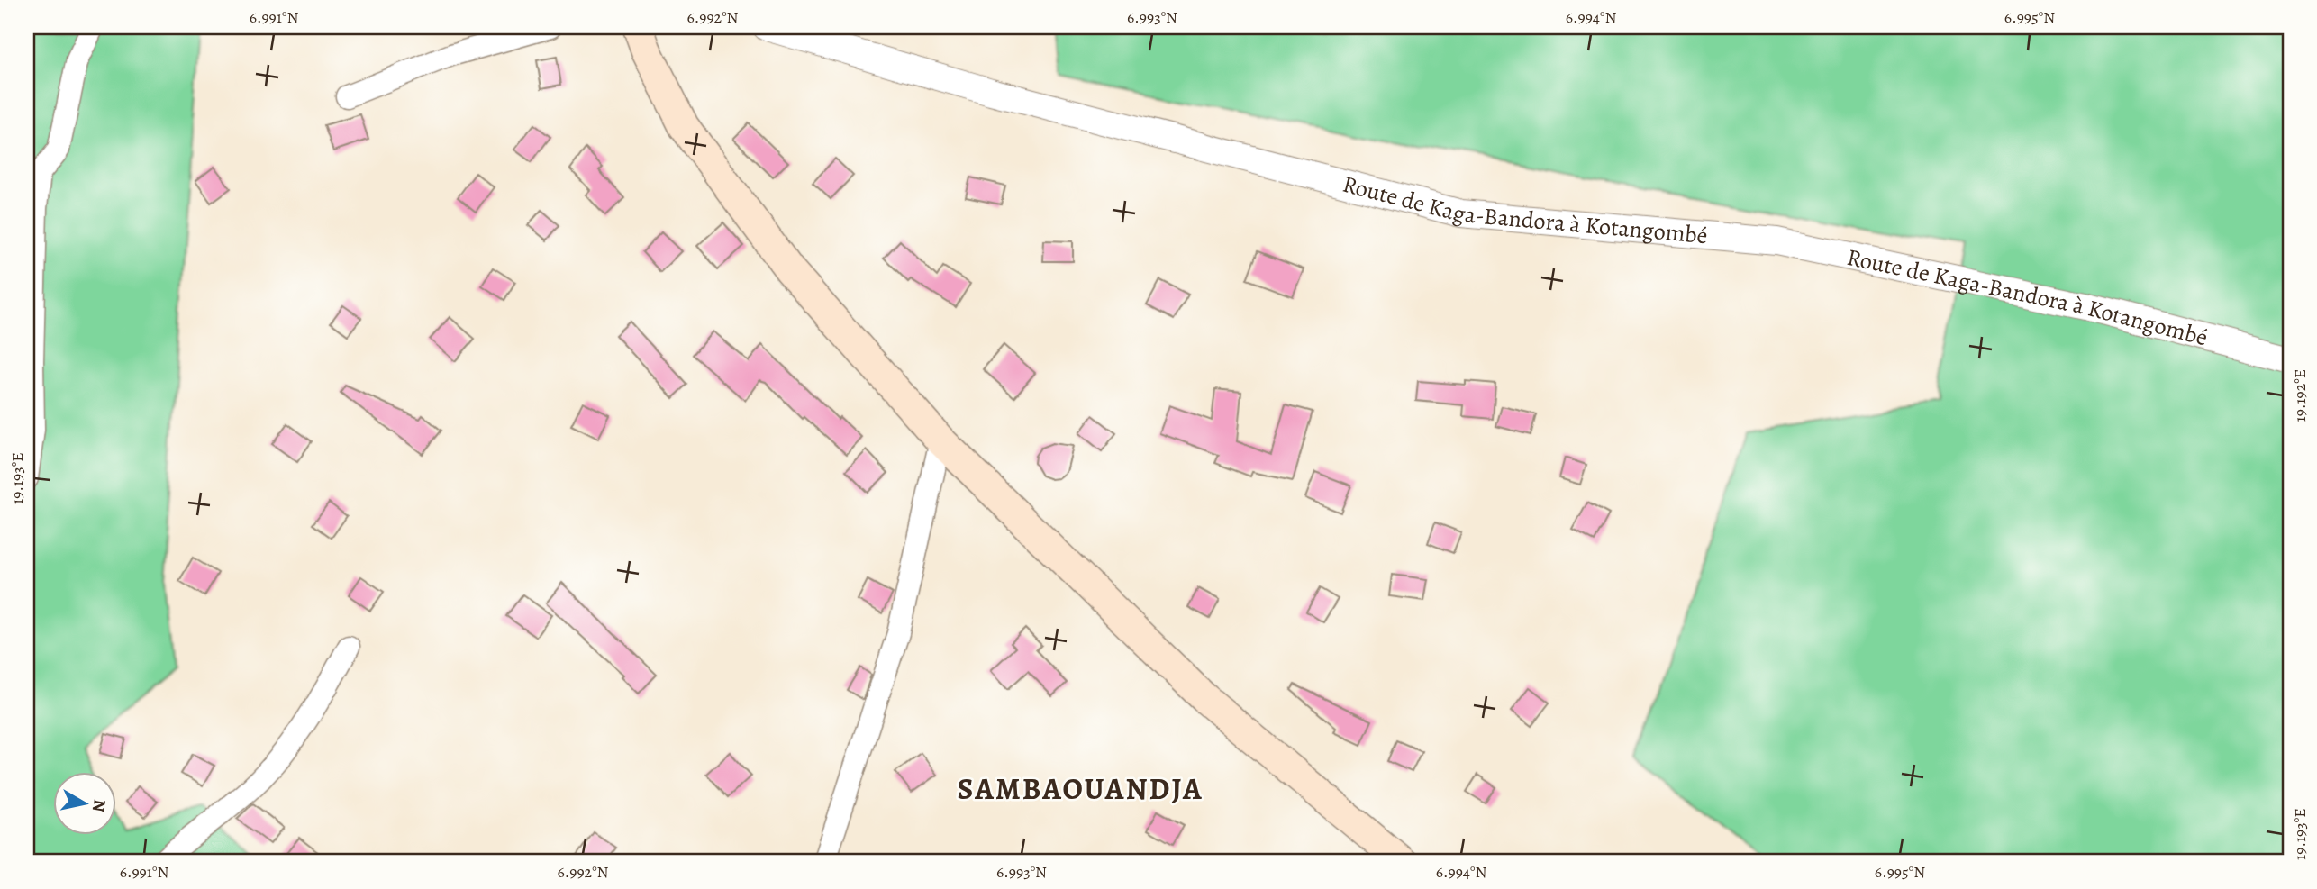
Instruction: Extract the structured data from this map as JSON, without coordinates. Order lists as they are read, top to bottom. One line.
{"streets":{"street":["Route de Kaga-Bandora à Kotangombé"]},"districts":["SAMBAOUANDJA"],"north":"right","coordinates":["6.991°N","6.992°N","6.993°N","6.994°N","6.995°N","19.192°E","19.193°E"]}
